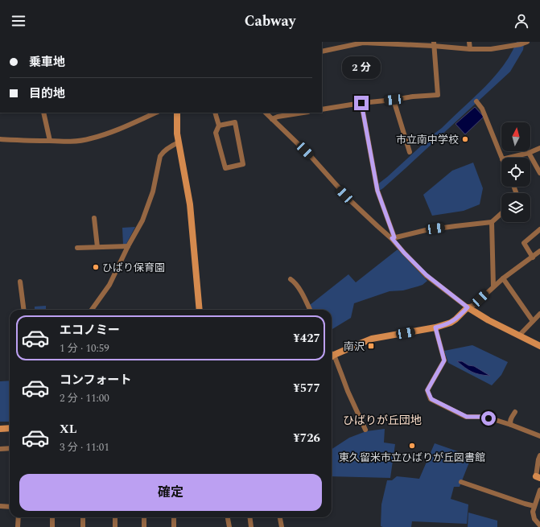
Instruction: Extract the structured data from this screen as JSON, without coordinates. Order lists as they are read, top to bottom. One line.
{"districts":["ひばりが丘団地"],"places":{"other":["市立南中学校","ひばり保育園","東久留米市立ひばりが丘図書館"],"transit":["南沢"]},"north":"top","page":{"header":"Cabway","banner":["乗車地","目的地"],"bubble":"2 分","list":[{"name":"エコノミー","note":"1 分 · 10:59","value":"¥427"},{"name":"コンフォート","note":"2 分 · 11:00","value":"¥577"},{"name":"XL","note":"3 分 · 11:01","value":"¥726"}],"buttons":"確定"}}
